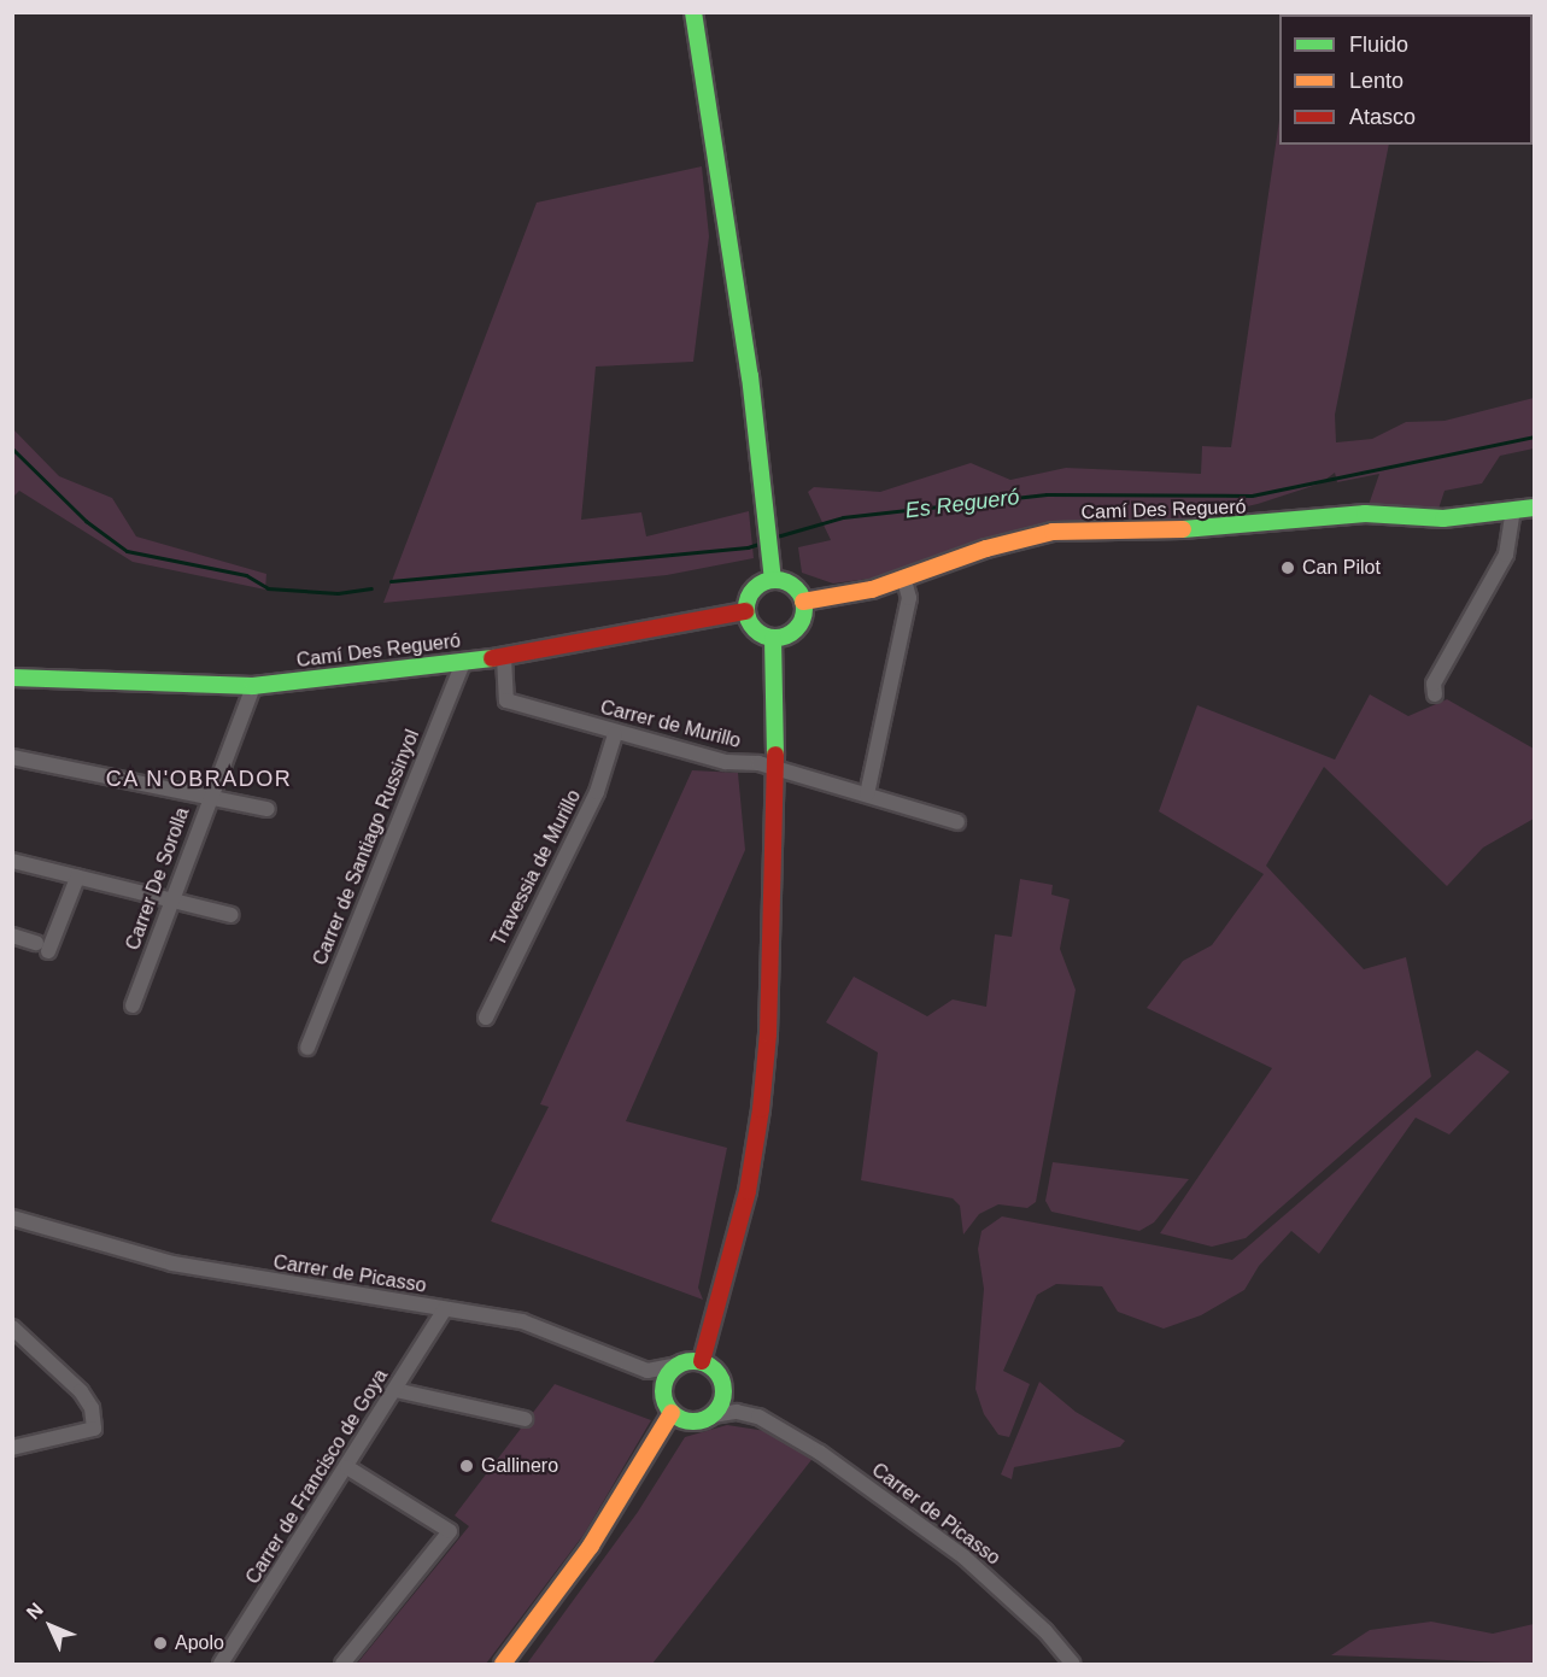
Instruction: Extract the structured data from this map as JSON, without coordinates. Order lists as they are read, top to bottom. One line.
{"streets":{"main road":["Camí Des Regueró"],"street":["Carrer de Murillo","Carrer de Santiago Russinyol","Travessia de Murillo","Carrer De Sorolla","Carrer de Picasso","Carrer de Francisco de Goya"]},"crossings":[["Camí Des Regueró","Carrer de Murillo"],["Camí Des Regueró","Carrer de Santiago Russinyol"],["Camí Des Regueró","Carrer De Sorolla"],["Carrer de Murillo","Travessia de Murillo"],["Carrer de Picasso","Carrer de Francisco de Goya"]],"districts":["CA N'OBRADOR"],"water":["Es Regueró"],"places":["Can Pilot","Gallinero","Apolo"],"legend":["Fluido","Lento","Atasco"],"north":"top left"}
